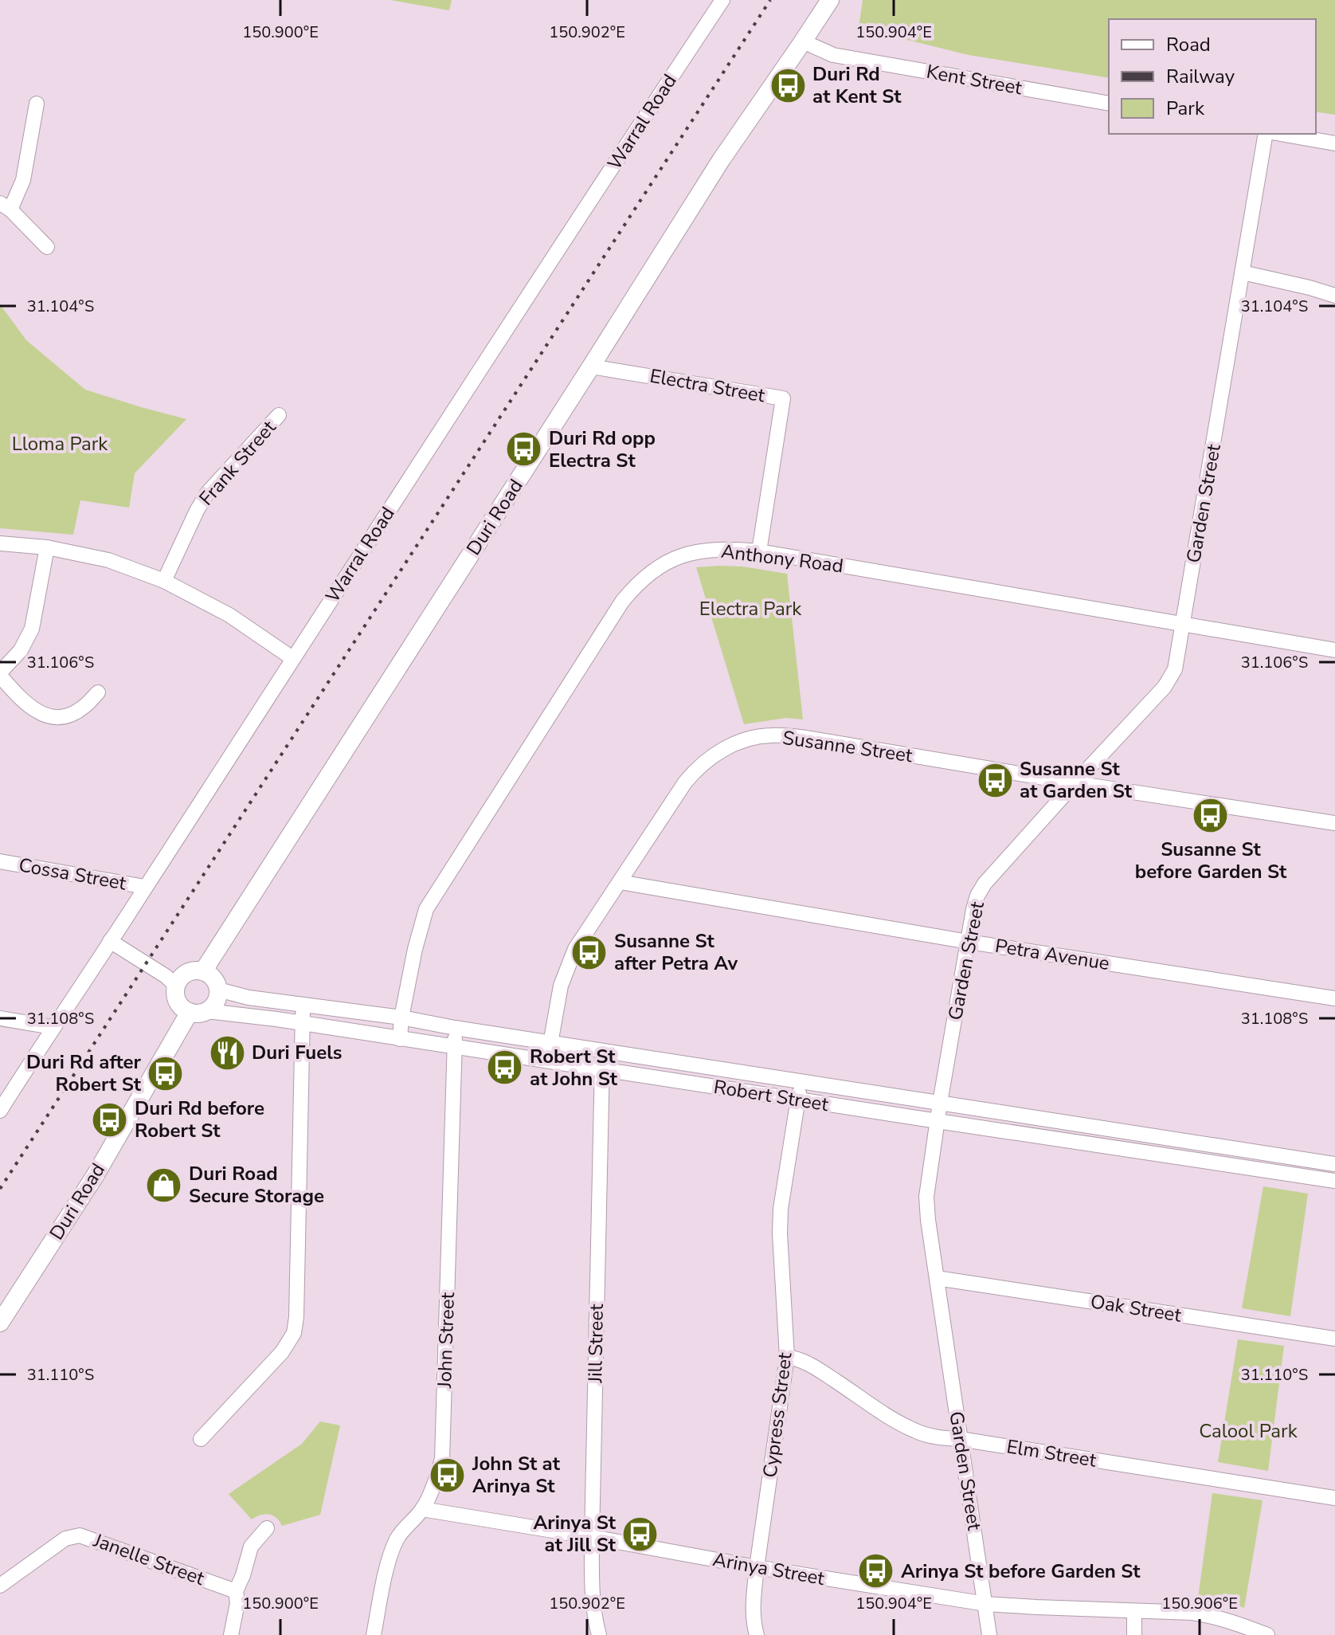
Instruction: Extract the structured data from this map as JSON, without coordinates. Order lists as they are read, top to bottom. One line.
{"streets":{"main road":["Duri Road"],"street":["Kent Street","Warral Road","Electra Street","Frank Street","Garden Street","Anthony Road","Susanne Street","Cossa Street","Petra Avenue","Robert Street","Oak Street","John Street","Jill Street","Cypress Street","Elm Street","Janelle Street","Arinya Street"]},"crossings":[["Kent Street","Duri Road"],["Warral Road","Cossa Street"],["Electra Street","Duri Road"],["Electra Street","Anthony Road"],["Garden Street","Anthony Road"],["Garden Street","Susanne Street"],["Garden Street","Petra Avenue"],["Garden Street","Robert Street"],["Garden Street","Oak Street"],["Garden Street","Elm Street"],["Garden Street","Arinya Street"],["Duri Road","Robert Street"],["Anthony Road","Robert Street"],["Susanne Street","Petra Avenue"],["Susanne Street","Robert Street"],["Robert Street","John Street"],["Robert Street","Jill Street"],["Robert Street","Cypress Street"],["John Street","Arinya Street"],["Jill Street","Arinya Street"],["Cypress Street","Elm Street"],["Cypress Street","Arinya Street"]],"parks":["Lloma Park","Electra Park","Calool Park"],"places":{"bus stop":["Duri Rd at Kent St","Duri Rd opp Electra St","Susanne St at Garden St","Susanne St before Garden St","Susanne St after Petra Av","Robert St at John St","Duri Rd after Robert St","Duri Rd before Robert St","John St at Arinya St","Arinya St at Jill St","Arinya St before Garden St"],"restaurant":["Duri Fuels"],"shop":["Duri Road Secure Storage"]},"legend":["Road","Railway","Park"],"coordinates":["150.900°E","150.902°E","150.904°E","31.104°S","31.106°S","31.108°S","31.110°S","150.906°E"]}
